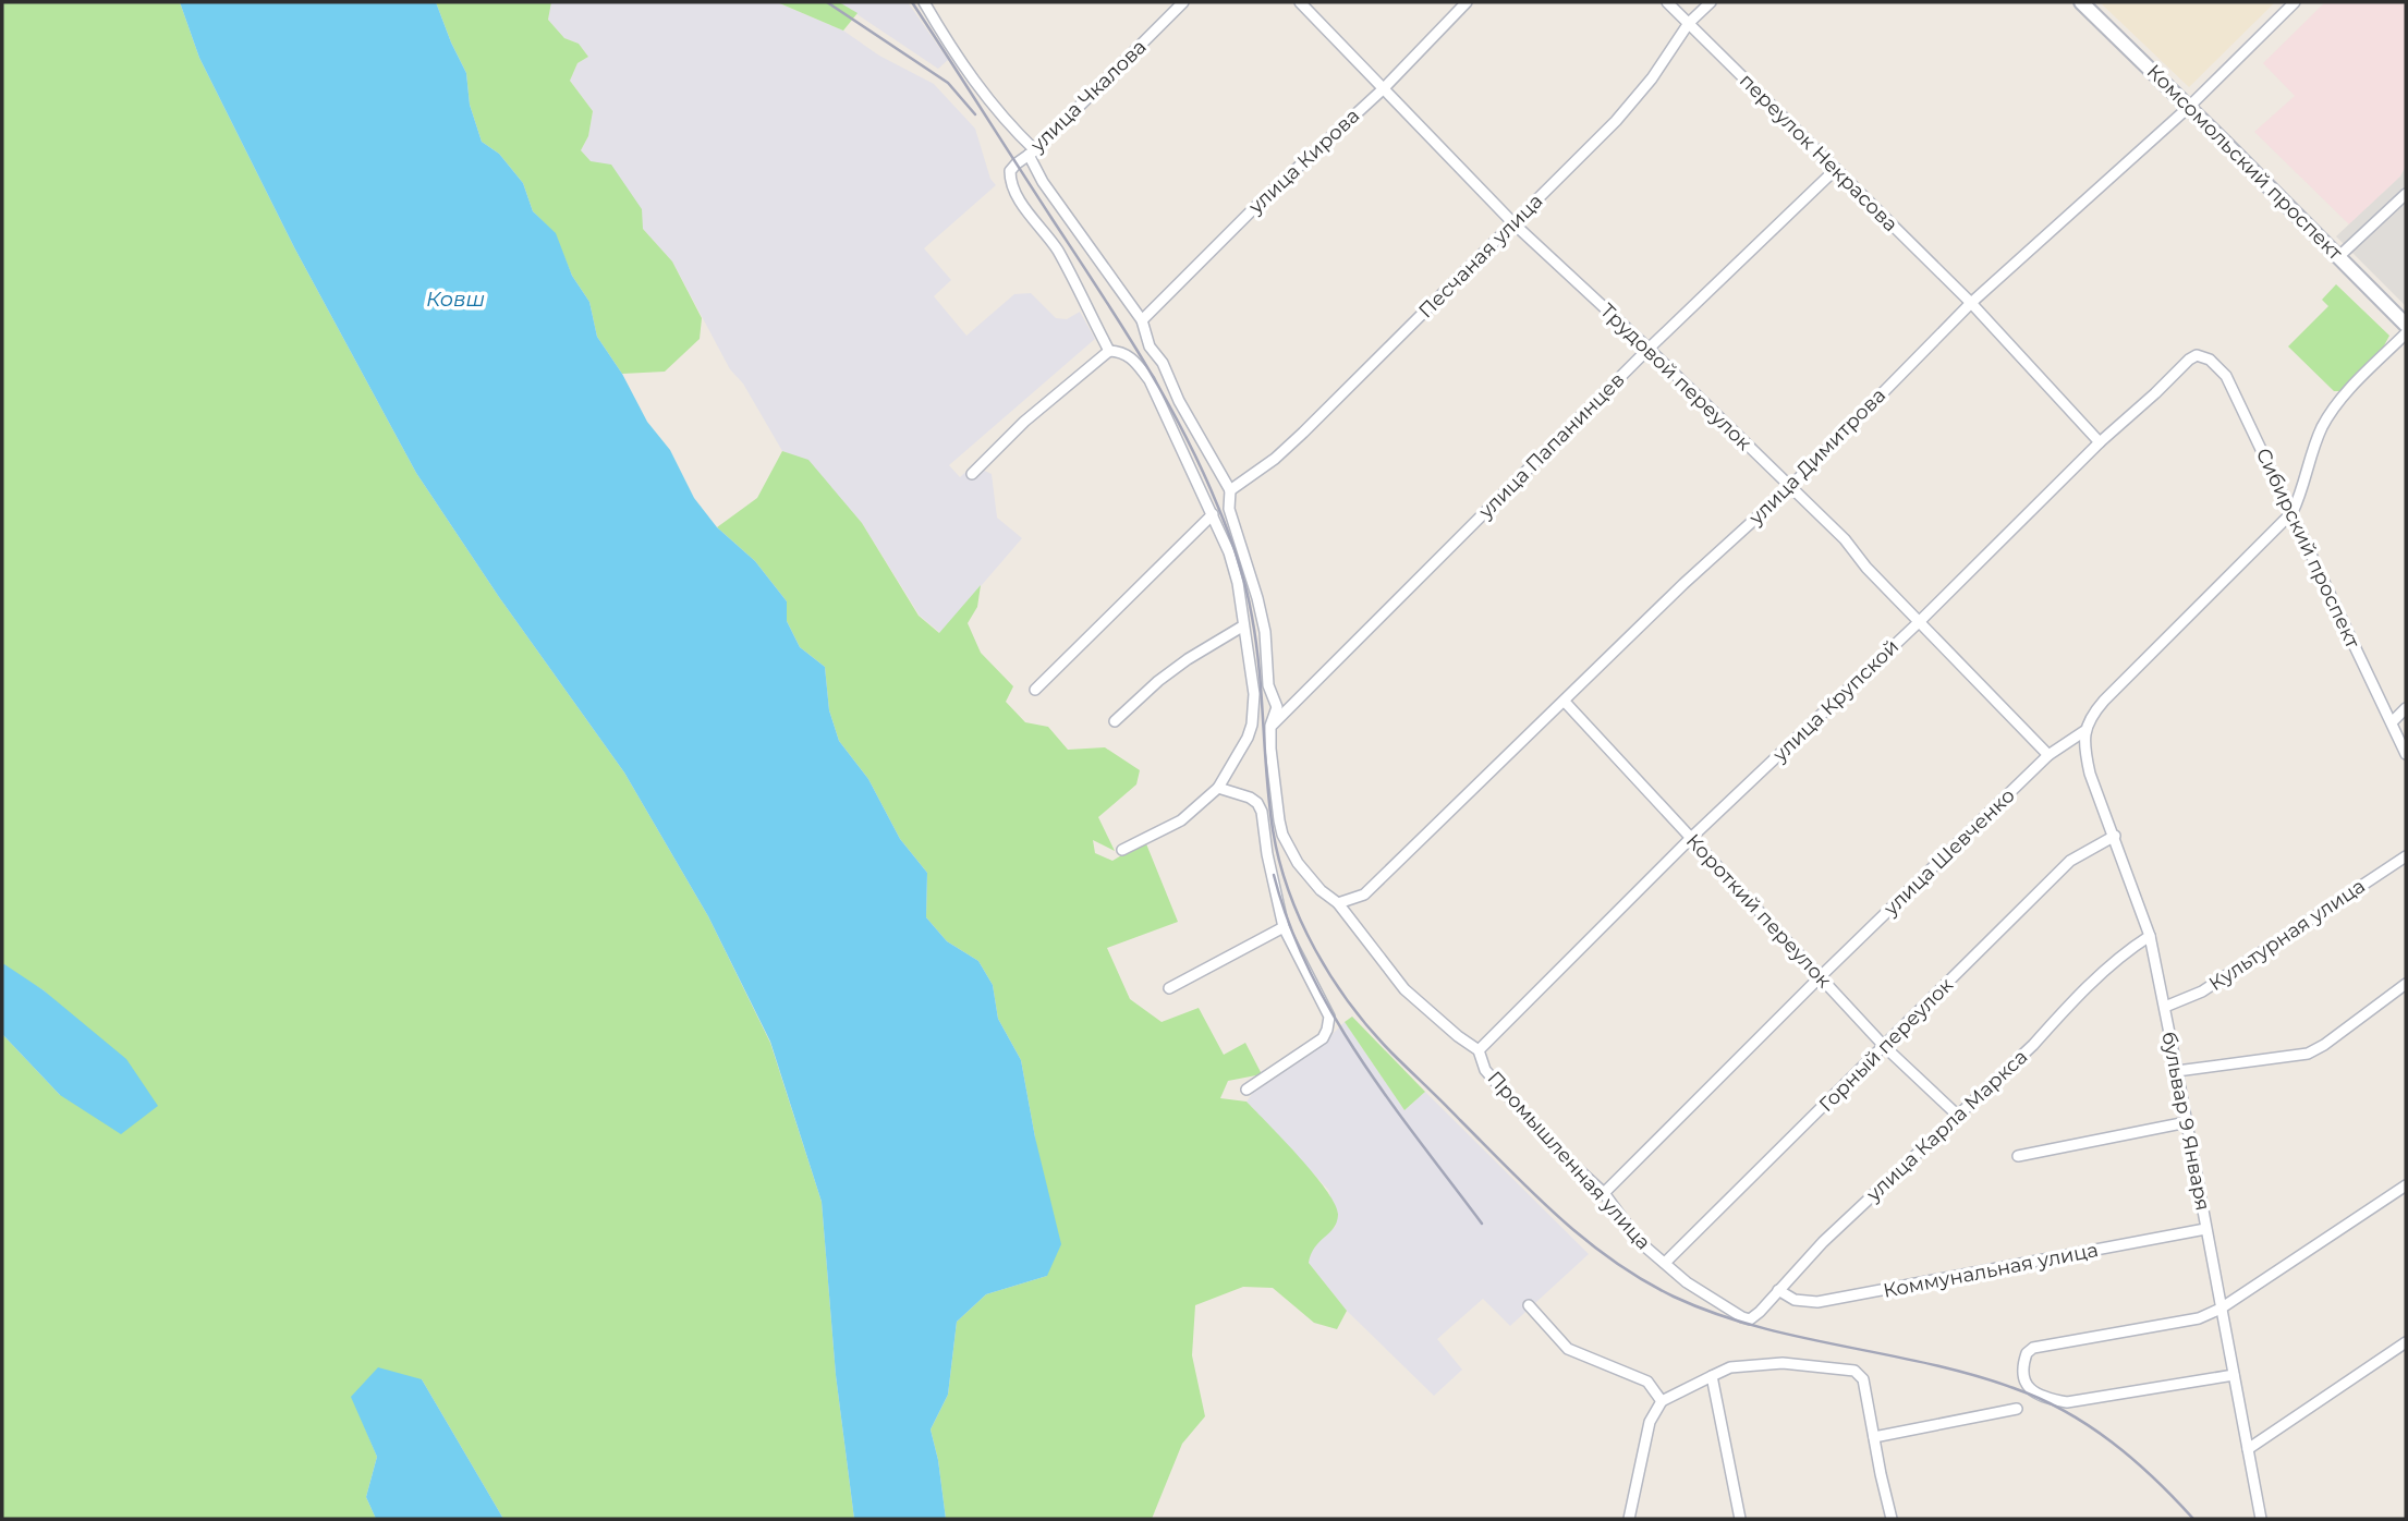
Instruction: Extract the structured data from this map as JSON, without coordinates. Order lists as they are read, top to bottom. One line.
{"streets":{"main road":["Комсомольский проспект"],"street":["улица Чкалова","переулок Некрасова","улица Кирова","Песчаная улица","Трудовой переулок","улица Папанинцев","улица Димитрова","Сибирский проспект","улица Крупской","улица Шевченко","Короткий переулок","Культурная улица","Горный переулок","бульвар 9 Января","улица Карла Маркса","Промышленная улица","Коммунальная улица"]},"crossings":[["переулок Некрасова","Песчаная улица"],["переулок Некрасова","улица Папанинцев"],["переулок Некрасова","улица Димитрова"],["переулок Некрасова","улица Крупской"],["улица Кирова","Трудовой переулок"],["Комсомольский проспект","улица Димитрова"],["Песчаная улица","Трудовой переулок"],["Песчаная улица","Промышленная улица"],["Трудовой переулок","улица Папанинцев"],["Трудовой переулок","улица Димитрова"],["Трудовой переулок","улица Крупской"],["Трудовой переулок","улица Шевченко"],["улица Папанинцев","Промышленная улица"],["улица Димитрова","Короткий переулок"],["улица Димитрова","Промышленная улица"],["Сибирский проспект","улица Крупской"],["Сибирский проспект","улица Шевченко"],["улица Крупской","Короткий переулок"],["улица Крупской","Промышленная улица"],["улица Шевченко","Короткий переулок"],["улица Шевченко","бульвар 9 Января"],["улица Шевченко","Промышленная улица"],["Короткий переулок","Горный переулок"],["Короткий переулок","улица Карла Маркса"],["Культурная улица","бульвар 9 Января"],["Горный переулок","бульвар 9 Января"],["Горный переулок","Промышленная улица"],["бульвар 9 Января","улица Карла Маркса"],["бульвар 9 Января","Коммунальная улица"],["улица Карла Маркса","Промышленная улица"],["улица Карла Маркса","Коммунальная улица"]],"water":["Ковш"]}
